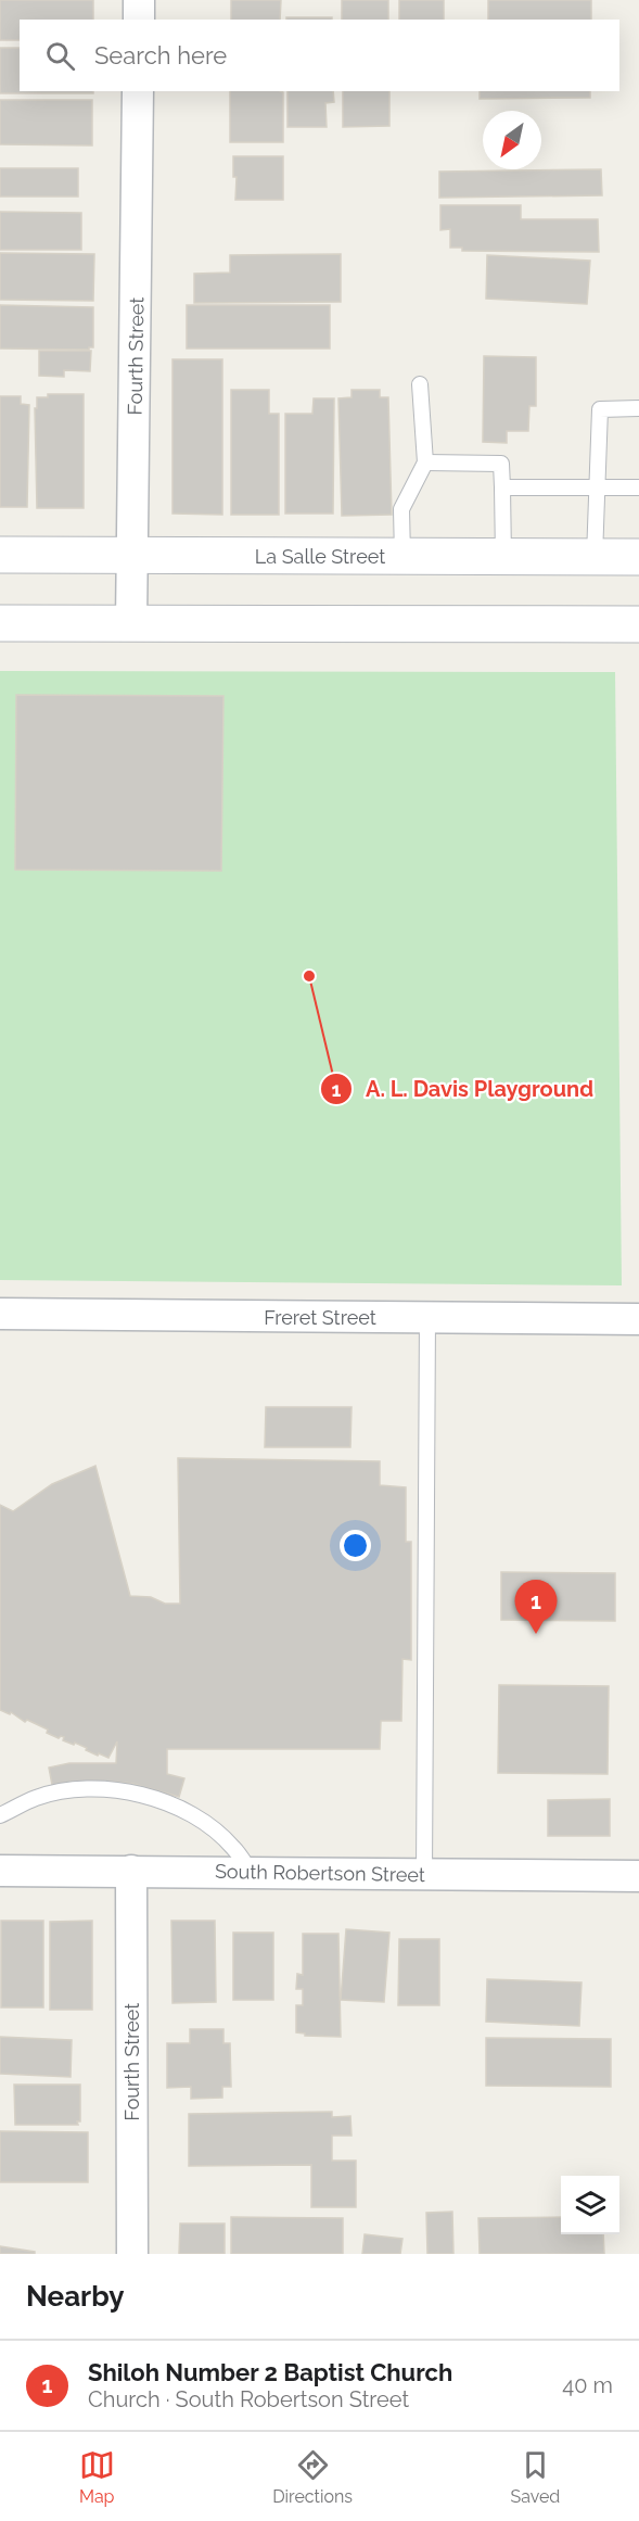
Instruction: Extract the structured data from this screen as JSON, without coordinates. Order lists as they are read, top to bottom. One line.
{"streets":{"street":["Fourth Street","La Salle Street","Freret Street","South Robertson Street"]},"crossings":[["Fourth Street","La Salle Street"],["Fourth Street","South Robertson Street"]],"places":["A. L. Davis Playground"],"north":"bottom left","page":{"search":"Search here","pins":"1","heading":"Nearby","list":[{"mark":"1","name":"Shiloh Number 2 Baptist Church","note":"Church · South Robertson Street","value":"40 m"}],"nav":["Map","Directions","Saved"]}}
